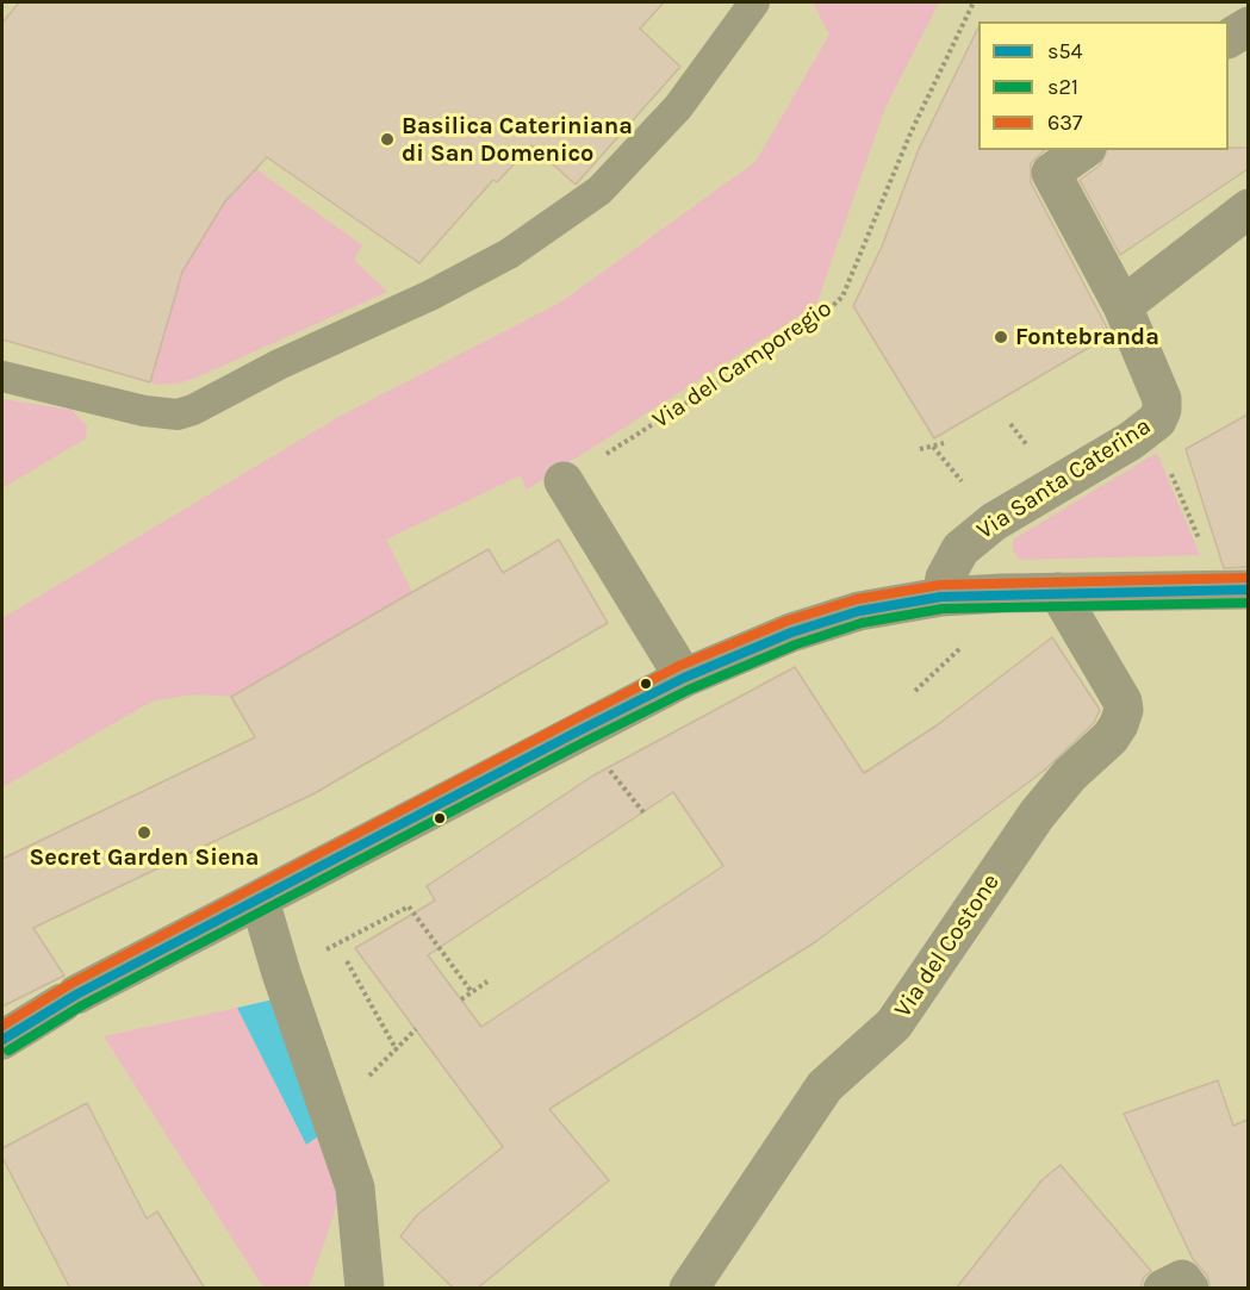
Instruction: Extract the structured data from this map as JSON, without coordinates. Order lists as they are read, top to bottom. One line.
{"streets":{"street":["Via Santa Caterina","Via del Costone"],"path":["Via del Camporegio"]},"places":["Basilica Cateriniana di San Domenico","Fontebranda","Secret Garden Siena"],"lines":["transit line 637","transit line s54","transit line s21"],"legend":["s54","s21","637"]}
